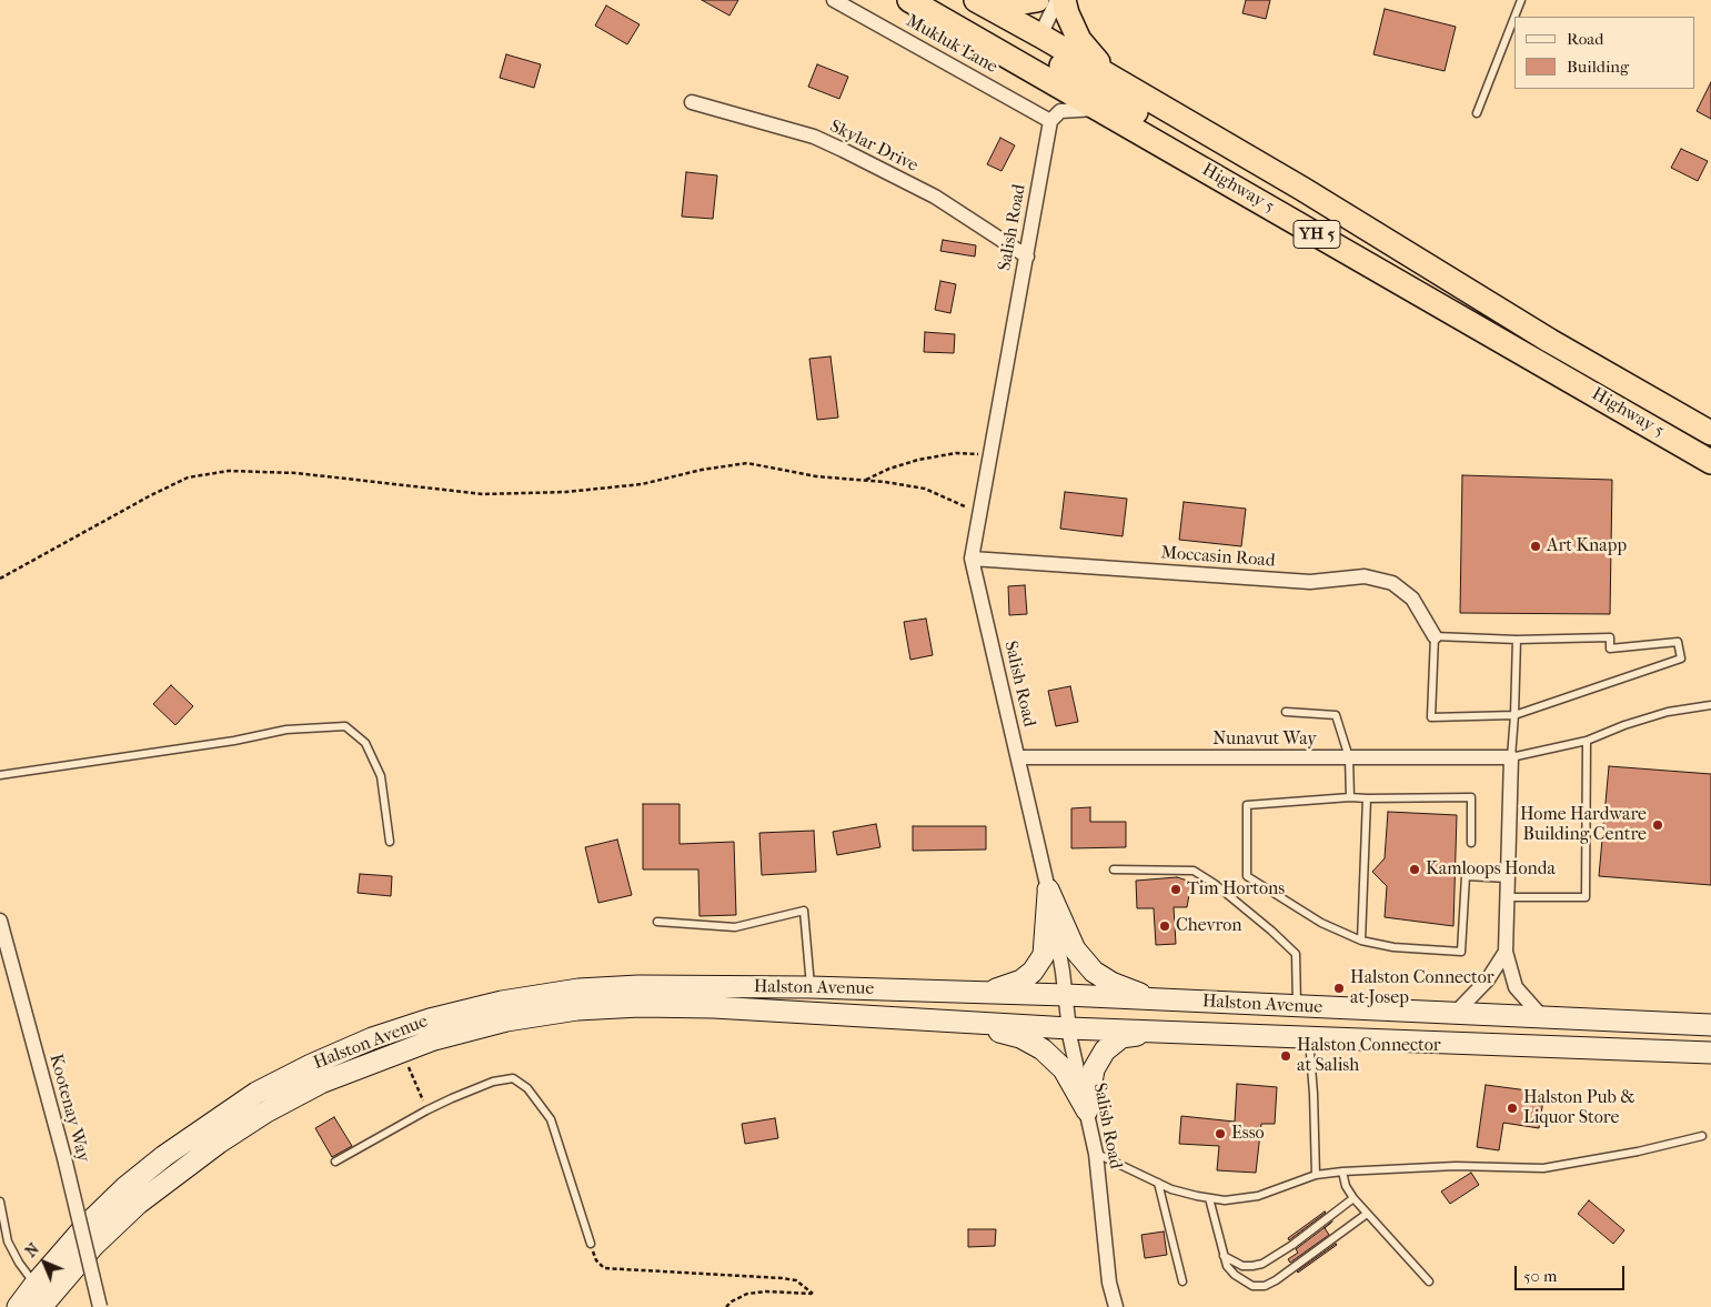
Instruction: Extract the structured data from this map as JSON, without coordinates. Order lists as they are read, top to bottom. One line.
{"streets":{"highway":["Highway 5","YH 5"],"main road":["Halston Avenue"],"street":["Mukluk Lane","Skylar Drive","Salish Road","Moccasin Road","Nunavut Way","Kootenay Way"]},"crossings":[["Mukluk Lane","Salish Road"],["Skylar Drive","Salish Road"],["Salish Road","Moccasin Road"],["Salish Road","Nunavut Way"],["Salish Road","Halston Avenue"]],"places":["Art Knapp","Home Hardware Building Centre","Kamloops Honda","Tim Hortons","Chevron","Halston Connector at Josep","Halston Connector at Salish","Halston Pub & Liquor Store","Esso"],"legend":["Road","Building"],"scale_bar":"50 m","north":"top left"}
